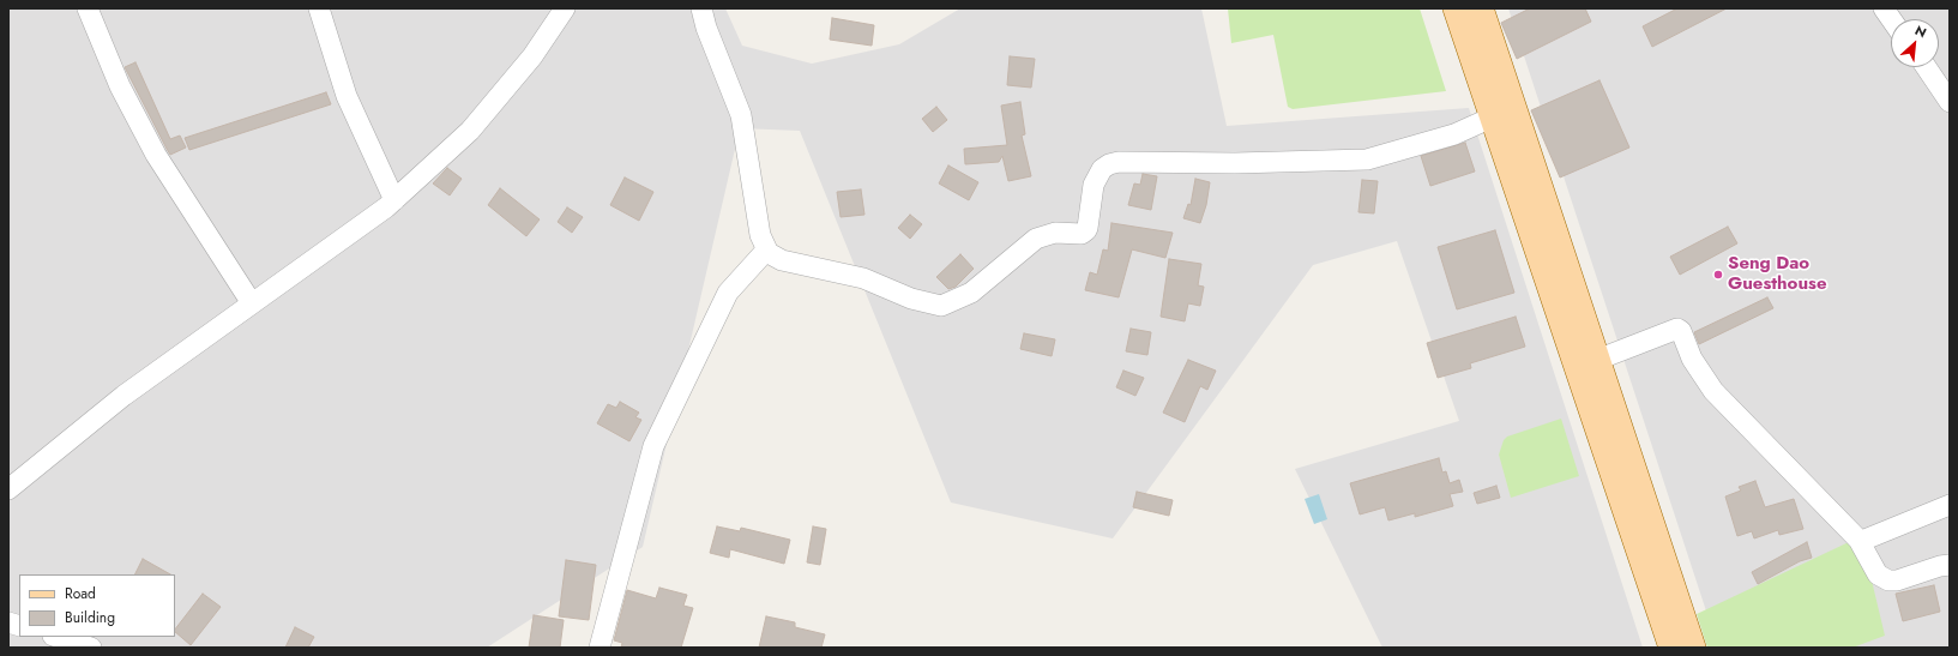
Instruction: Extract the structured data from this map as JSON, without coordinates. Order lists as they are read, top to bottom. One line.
{"places":["Seng Dao Guesthouse"],"legend":["Road","Building"],"north":"top right"}
